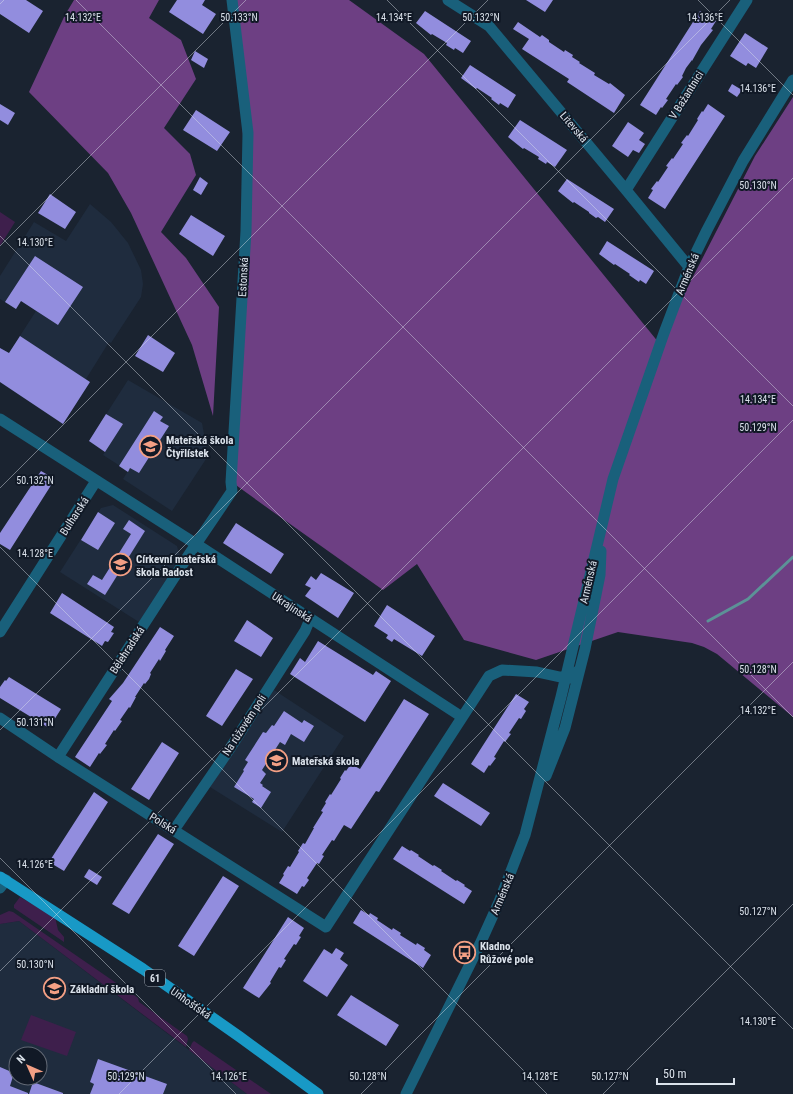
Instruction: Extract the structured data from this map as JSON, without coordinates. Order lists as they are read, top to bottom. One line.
{"streets":{"main road":["61","Unhošťská"],"street":["V Bažantnici","Litevská","Arménská","Estonská","Bulharská","Ukrajinská","Bělehradská","Na růžovém poli","Polská"]},"crossings":[["V Bažantnici","Litevská"],["Litevská","Arménská"],["Estonská","Ukrajinská"],["Estonská","Bělehradská"],["Bulharská","Ukrajinská"],["Ukrajinská","Bělehradská"],["Ukrajinská","Na růžovém poli"],["Ukrajinská","Polská"],["Bělehradská","Polská"],["Na růžovém poli","Polská"]],"places":{"school or university":["Mateřská škola Čtyřlístek","Církevní mateřská škola Radost","Mateřská škola","Základní škola"],"bus stop":["Kladno, Růžové pole"]},"scale_bar":"50 m","north":"top left","coordinates":["14.132°E","14.134°E","14.136°E","50.133°N","50.132°N","50.130°N","14.130°E","50.129°N","14.128°E","50.128°N","50.131°N","14.126°E","50.127°N"]}
